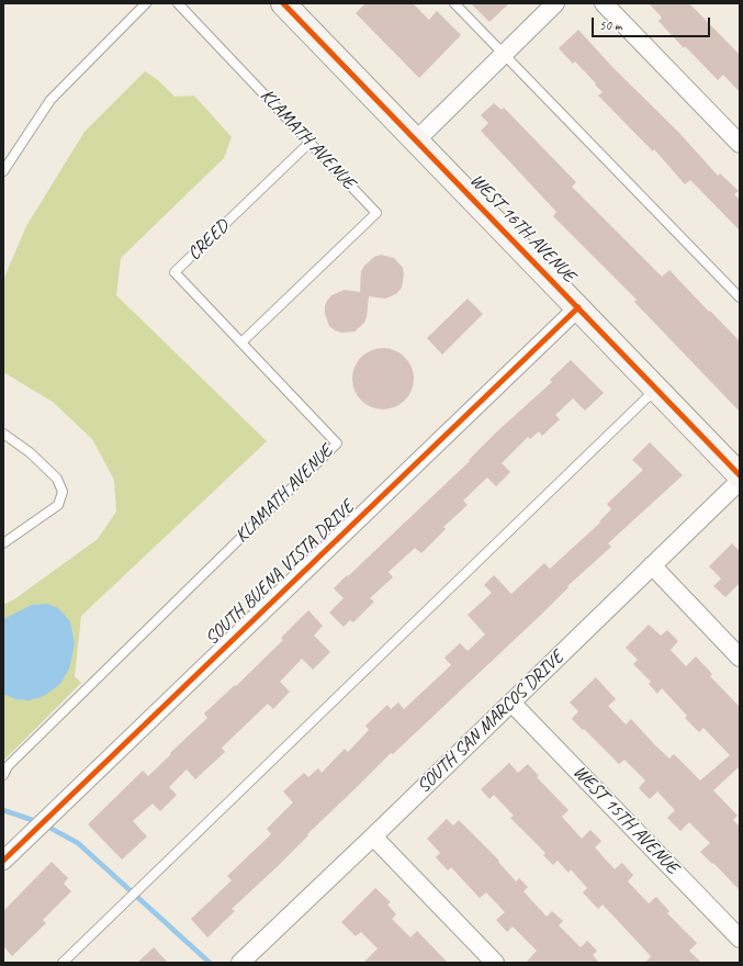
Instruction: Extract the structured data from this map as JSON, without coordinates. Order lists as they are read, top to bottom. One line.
{"streets":{"street":["WEST 16TH AVENUE","SOUTH BUENA VISTA DRIVE","SOUTH SAN MARCOS DRIVE","WEST 15TH AVENUE"],"lane":["KLAMATH AVENUE","CREED"]},"crossings":[["KLAMATH AVENUE","CREED"],["WEST 16TH AVENUE","SOUTH BUENA VISTA DRIVE"],["SOUTH SAN MARCOS DRIVE","WEST 15TH AVENUE"]],"scale_bar":"50 m"}
